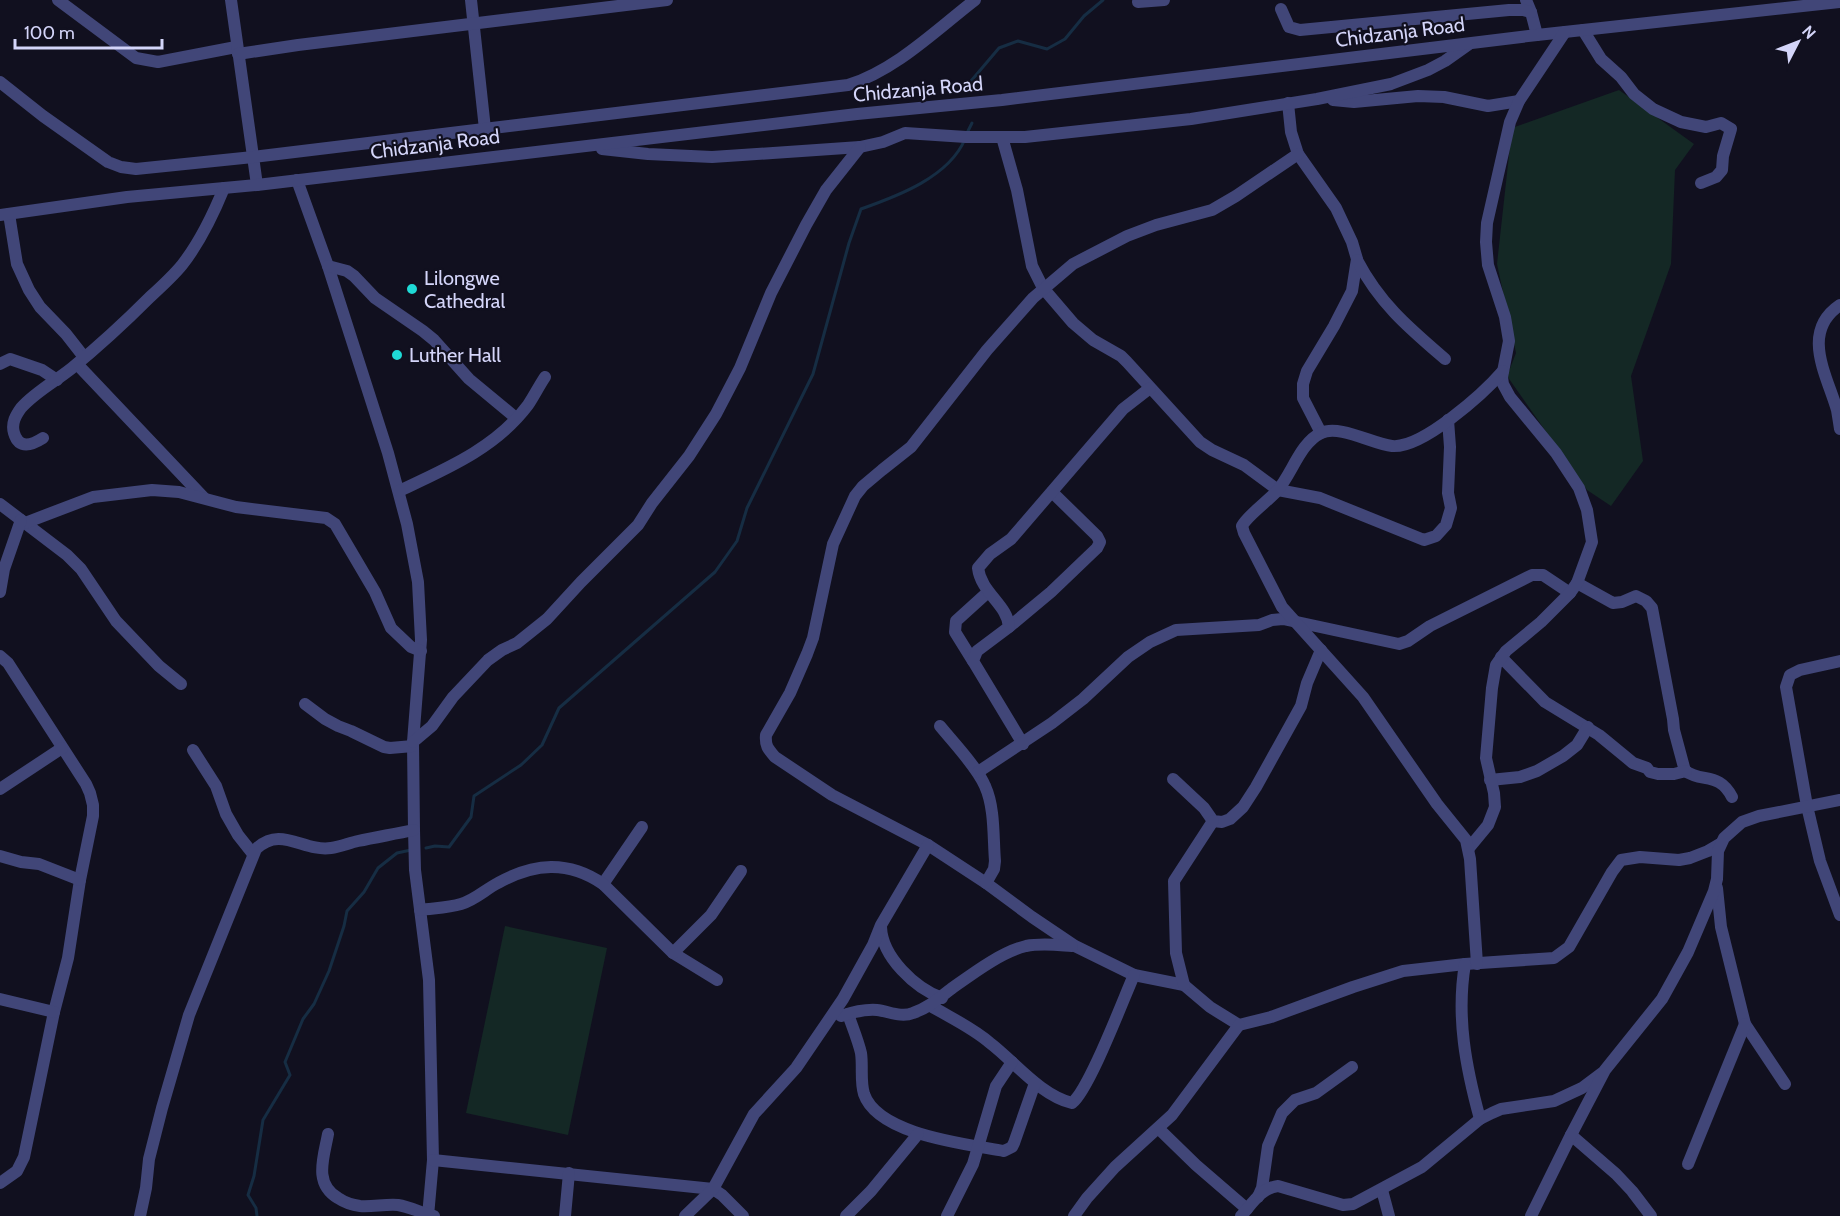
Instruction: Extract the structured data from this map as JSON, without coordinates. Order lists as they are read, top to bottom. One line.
{"streets":{"street":["Chidzanja Road"]},"places":["Lilongwe Cathedral","Luther Hall"],"scale_bar":"100 m","north":"top right"}
